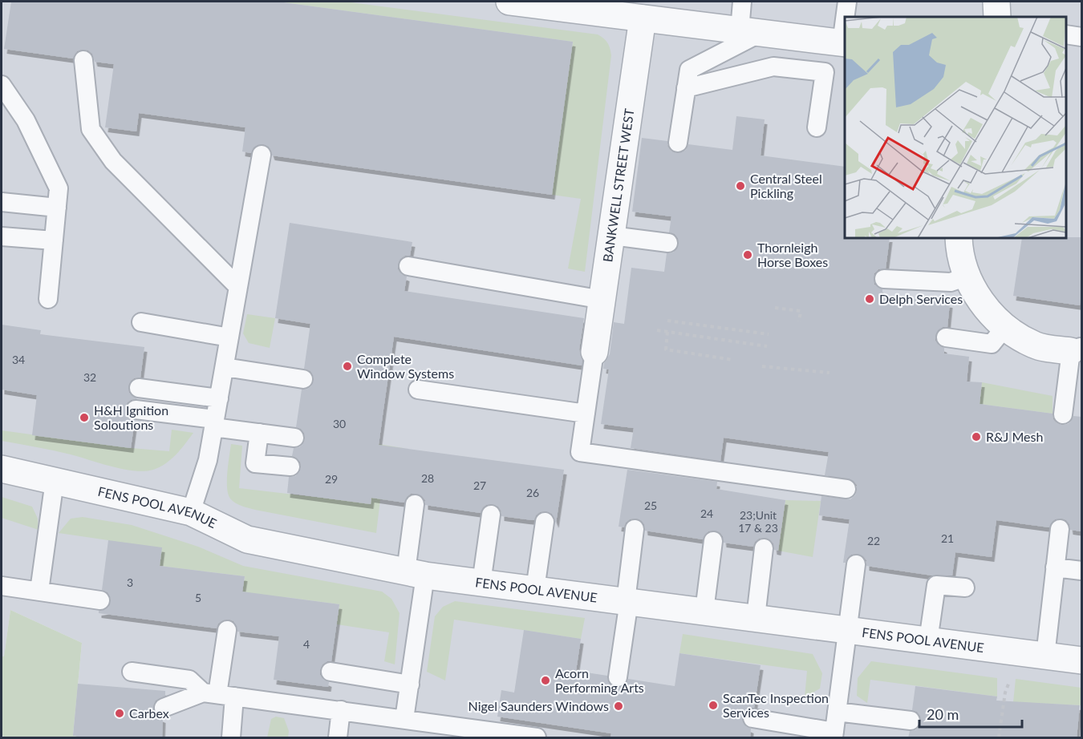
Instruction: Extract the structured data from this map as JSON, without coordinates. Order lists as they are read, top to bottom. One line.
{"streets":{"street":["BANKWELL STREET WEST","FENS POOL AVENUE"]},"places":["Central Steel Pickling","Thornleigh Horse Boxes","Delph Services","Complete Window Systems","H&H Ignition Soloutions","R&J Mesh","Acorn Performing Arts","ScanTec Inspection Services","Nigel Saunders Windows","Carbex"],"house_numbers":["34","32","30","28","29","27","26","25","24","23;Unit 17 & 23","21","22","3","5","4"],"scale_bar":"20 m"}
